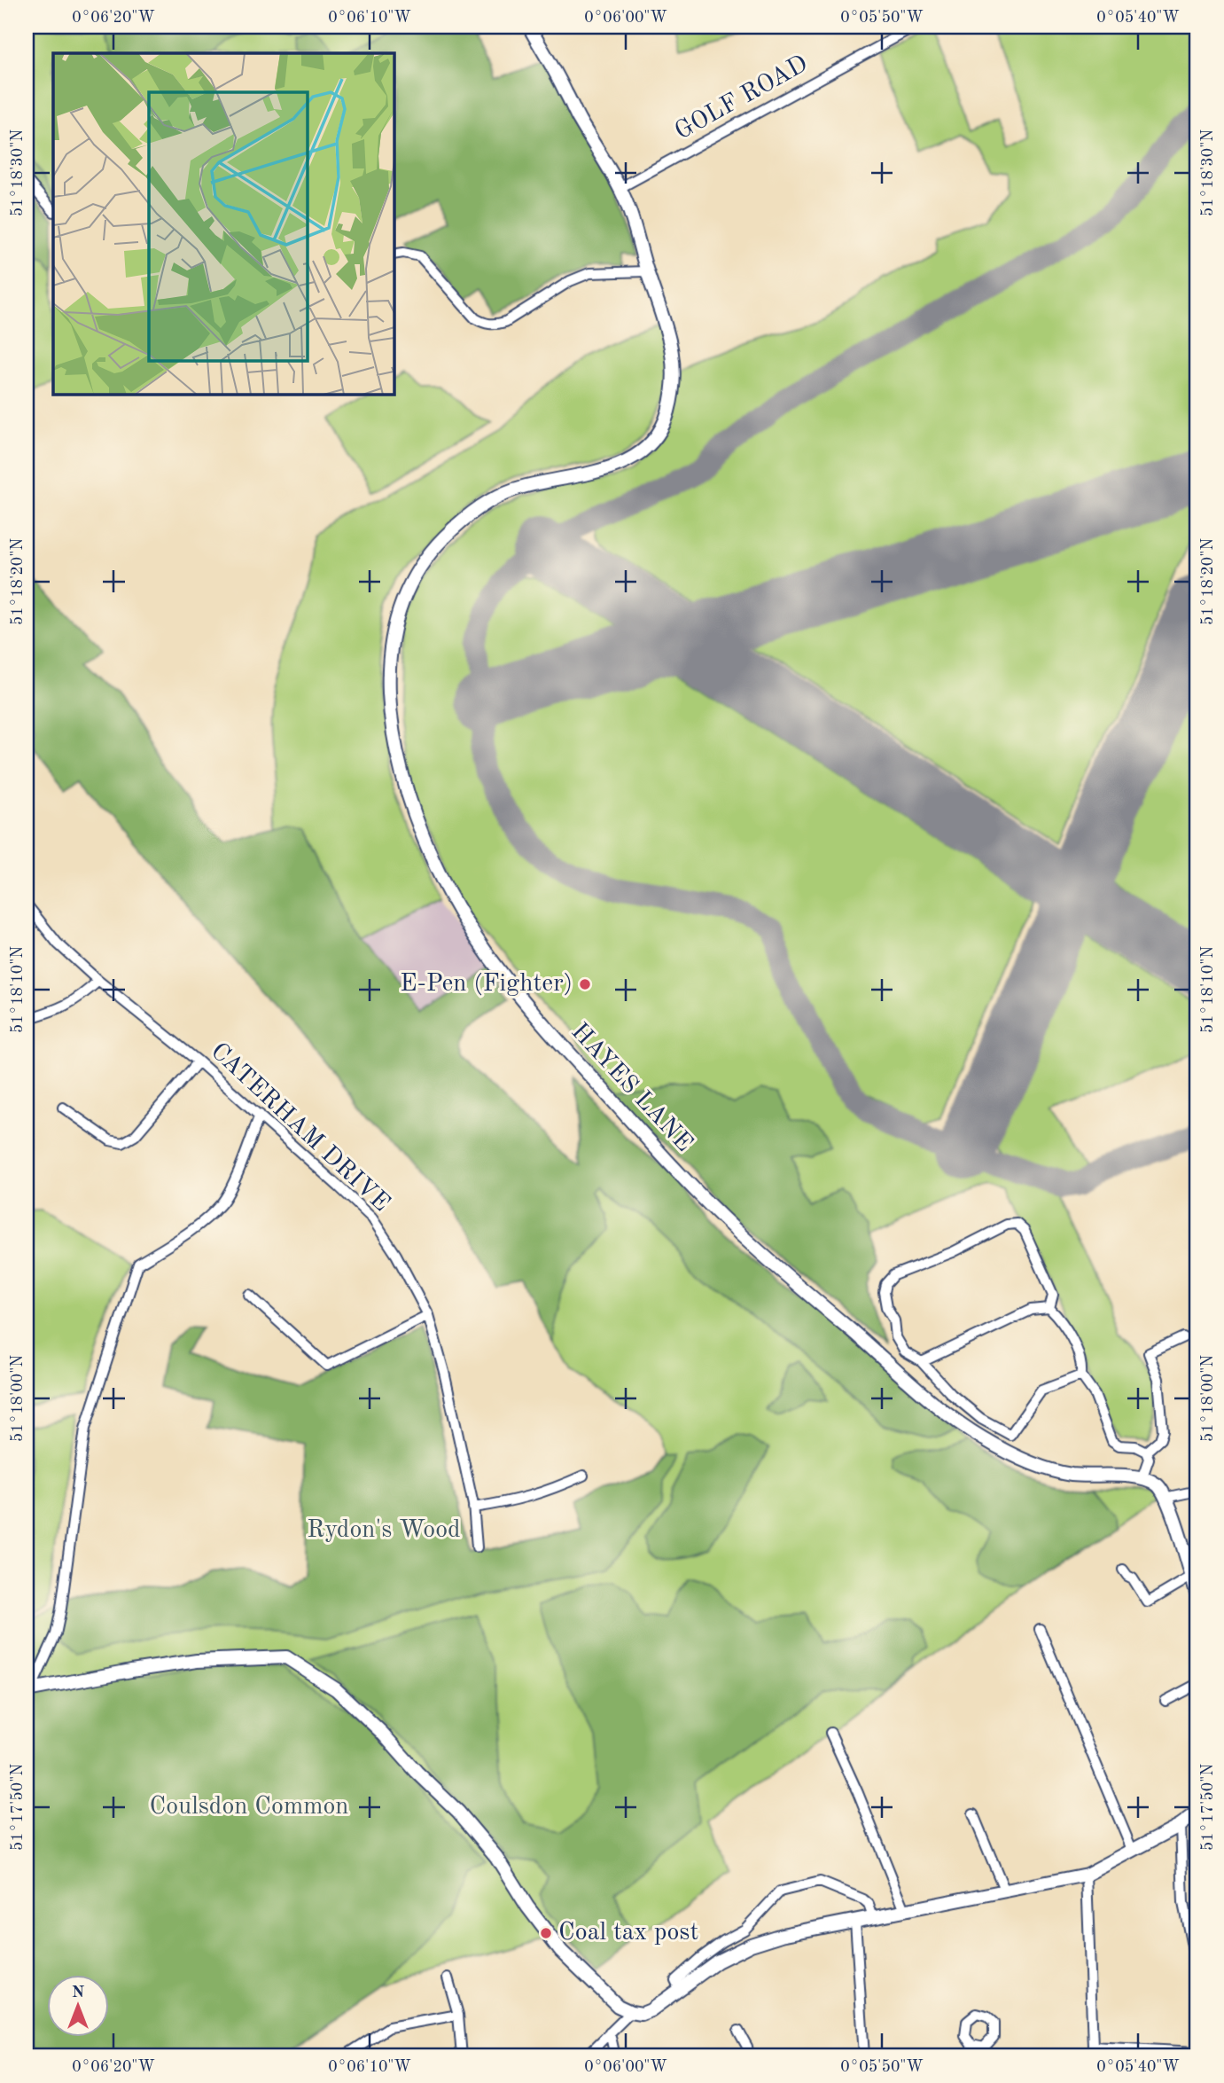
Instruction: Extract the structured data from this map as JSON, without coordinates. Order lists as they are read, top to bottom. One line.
{"streets":{"street":["GOLF ROAD","HAYES LANE","CATERHAM DRIVE"]},"crossings":[["GOLF ROAD","HAYES LANE"]],"parks":["Rydon's Wood","Coulsdon Common"],"places":["E-Pen (Fighter)","Coal tax post"],"north":"top","coordinates":["0°06'20\"W","0°06'10\"W","0°06'00\"W","0°05'50\"W","0°05'40\"W","51°18'30\"N","51°18'20\"N","51°18'10\"N","51°18'00\"N","51°17'50\"N"]}
